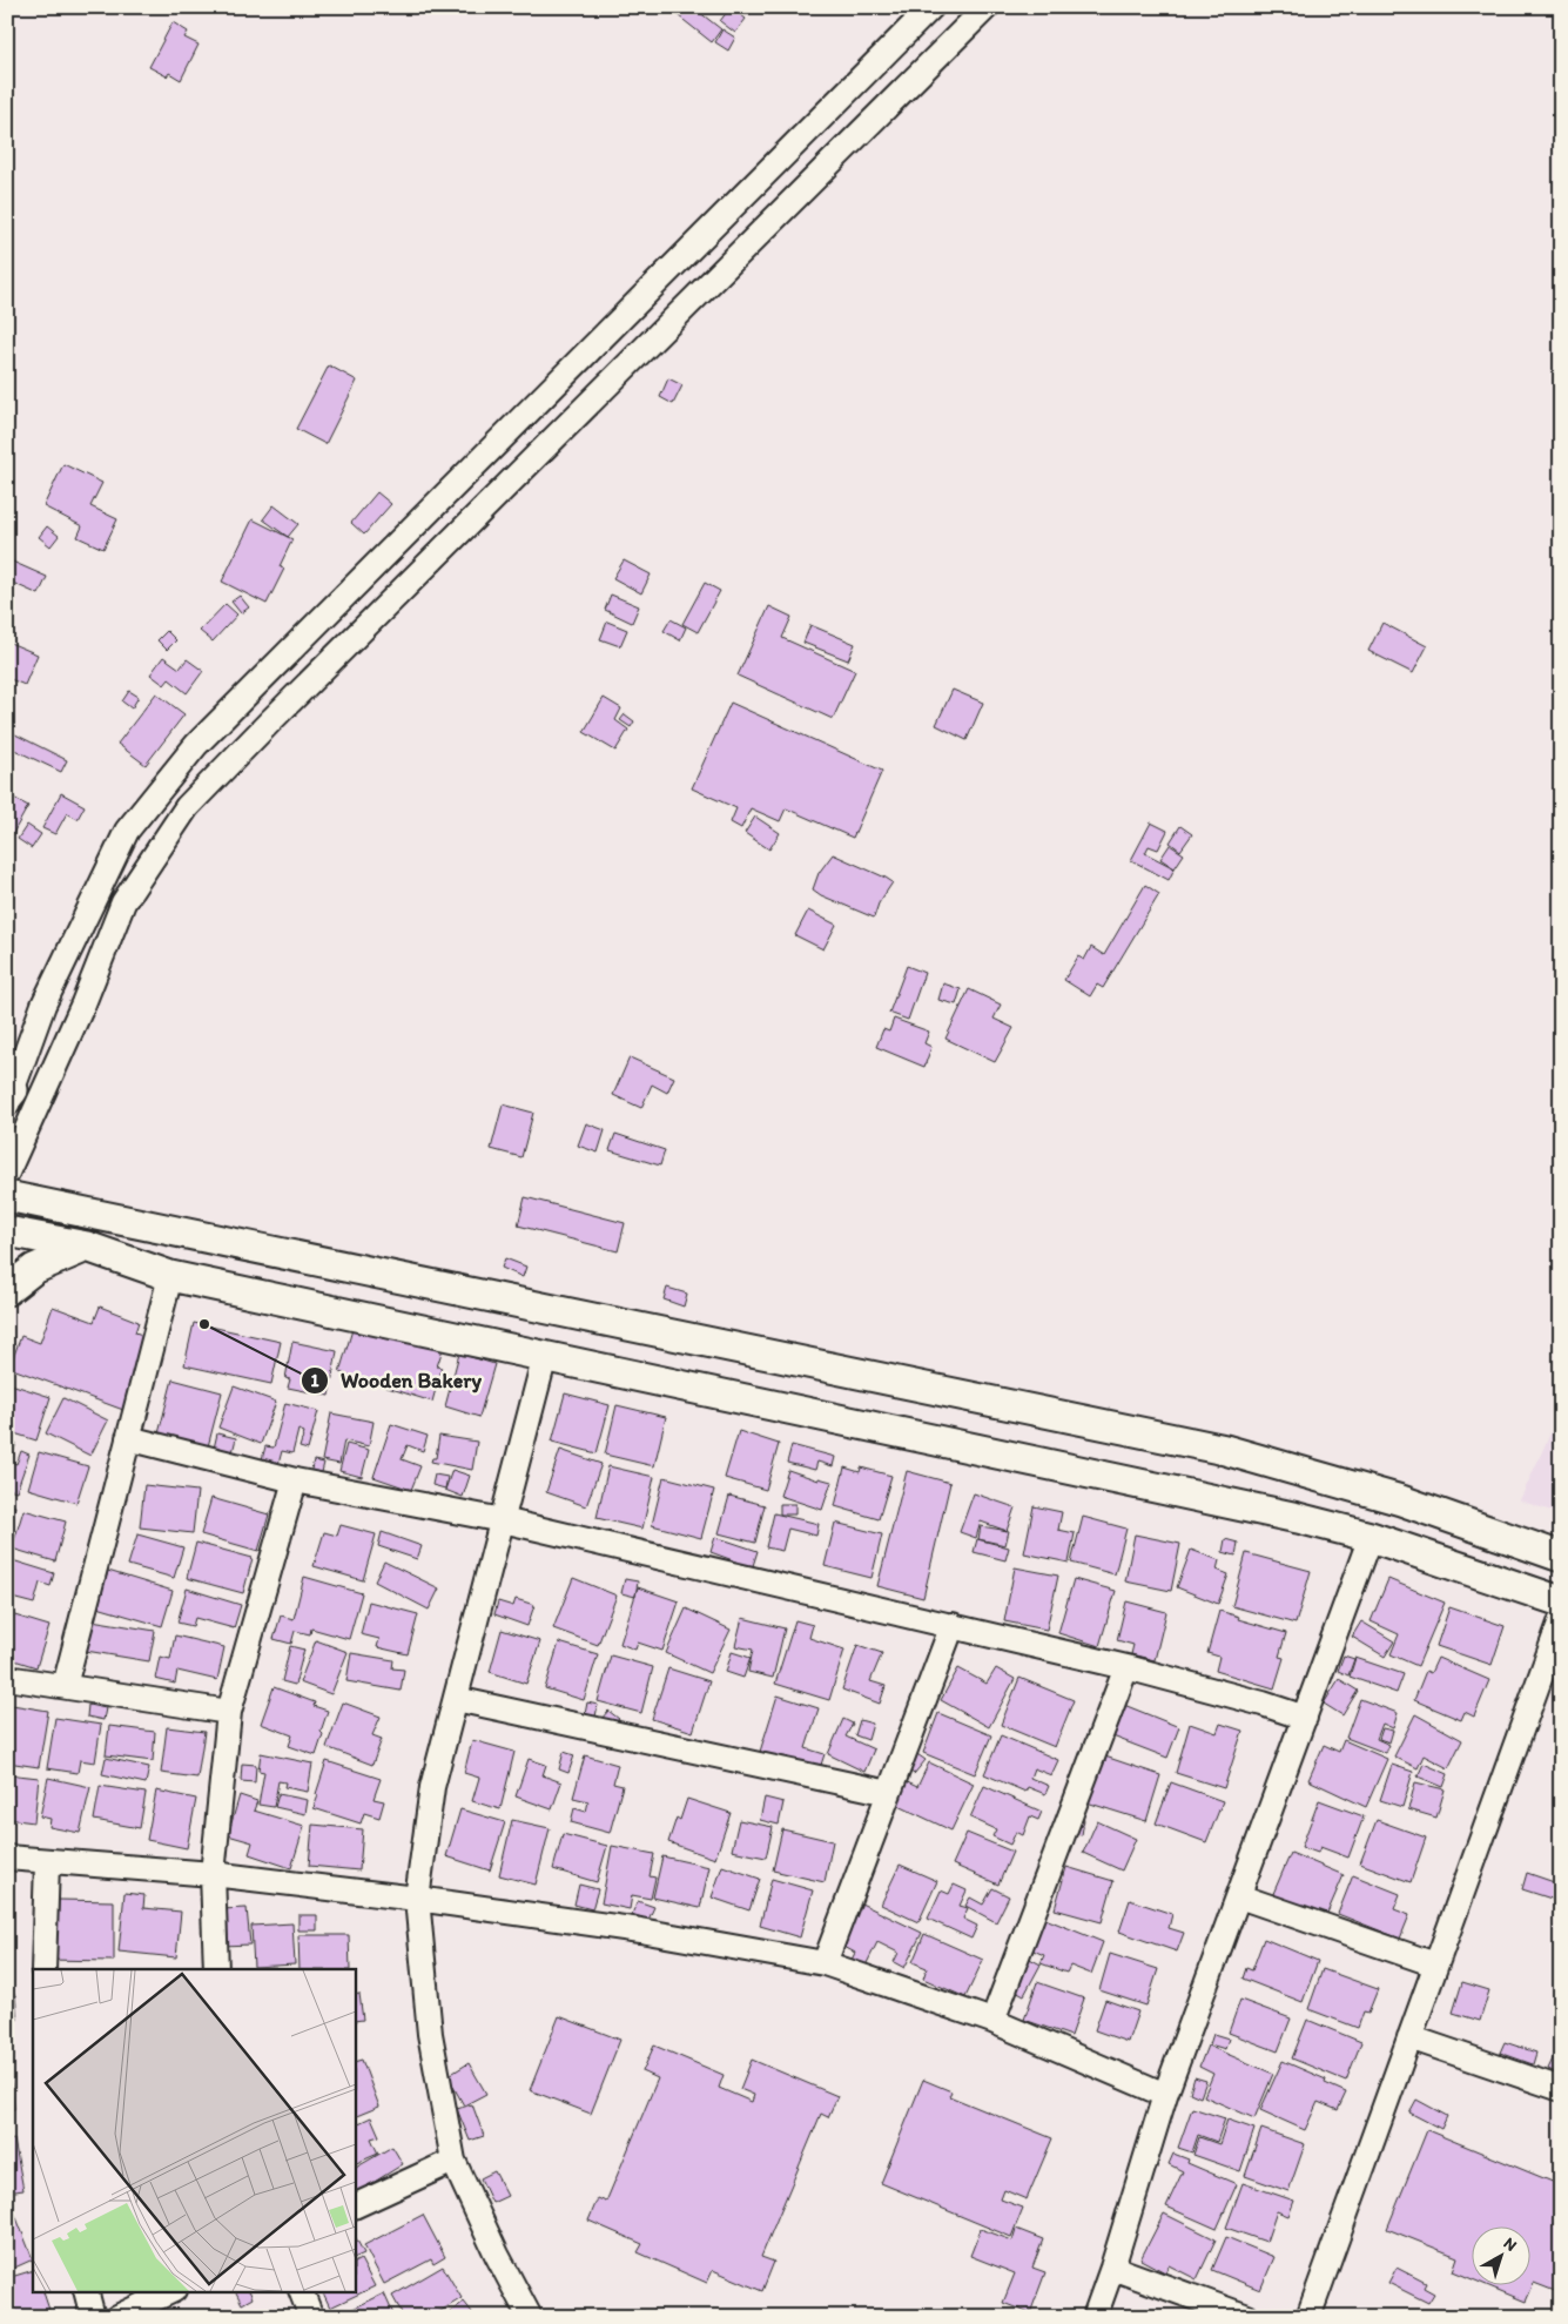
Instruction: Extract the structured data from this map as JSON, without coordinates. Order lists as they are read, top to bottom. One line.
{"places":["Wooden Bakery"],"north":"top right"}
